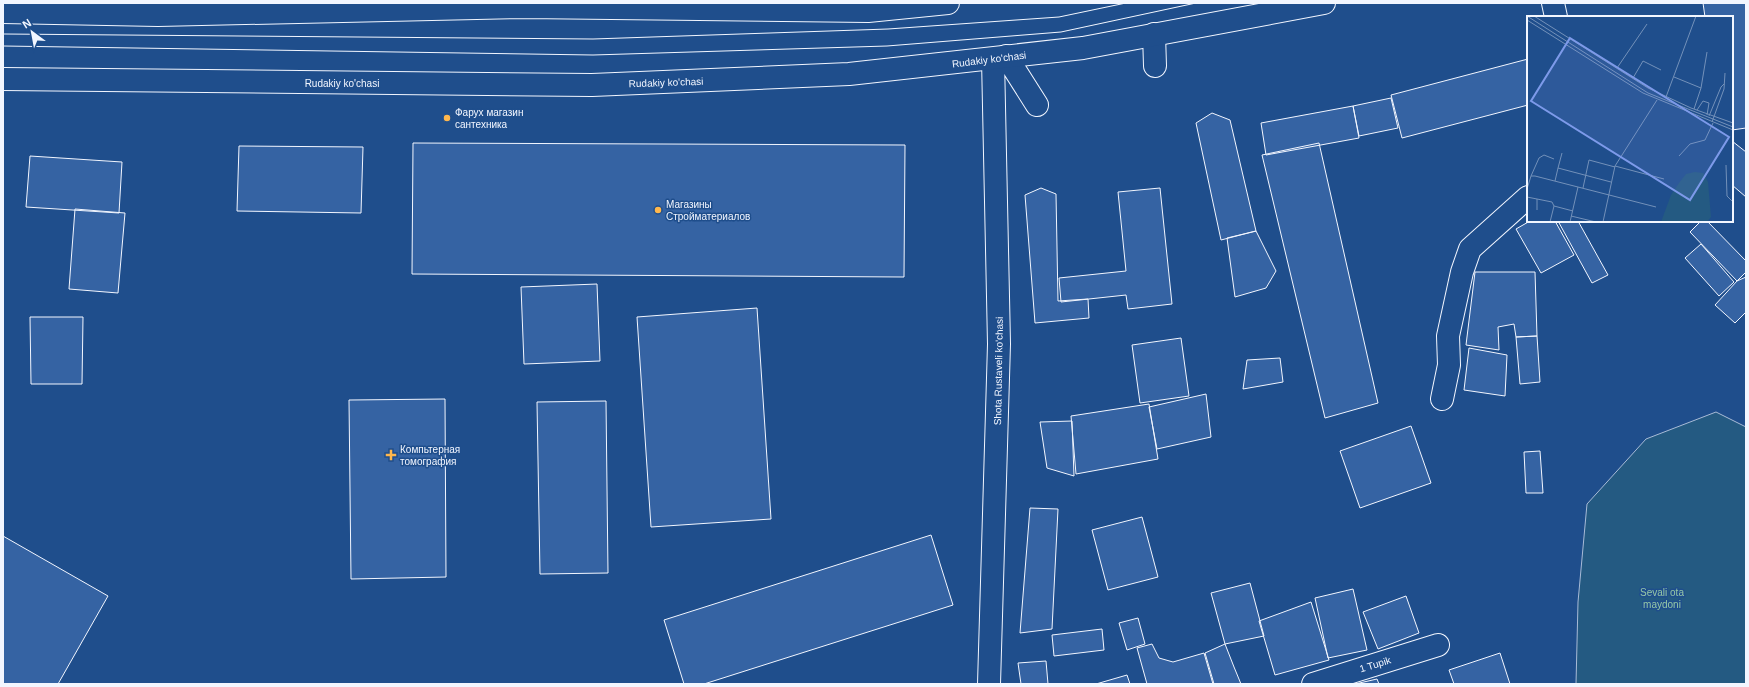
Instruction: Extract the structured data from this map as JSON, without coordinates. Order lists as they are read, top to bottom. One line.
{"streets":{"main road":["Rudakiy ko'chasi","Shota Rustaveli ko'chasi","1 Tupik"]},"crossings":[["Rudakiy ko'chasi","Shota Rustaveli ko'chasi"]],"parks":["Sevali ota maydoni"],"places":{"other":["Фарух магазин сантехника","Магазины Стройматериалов"],"health":["Компьтерная томография"]},"north":"top left"}
